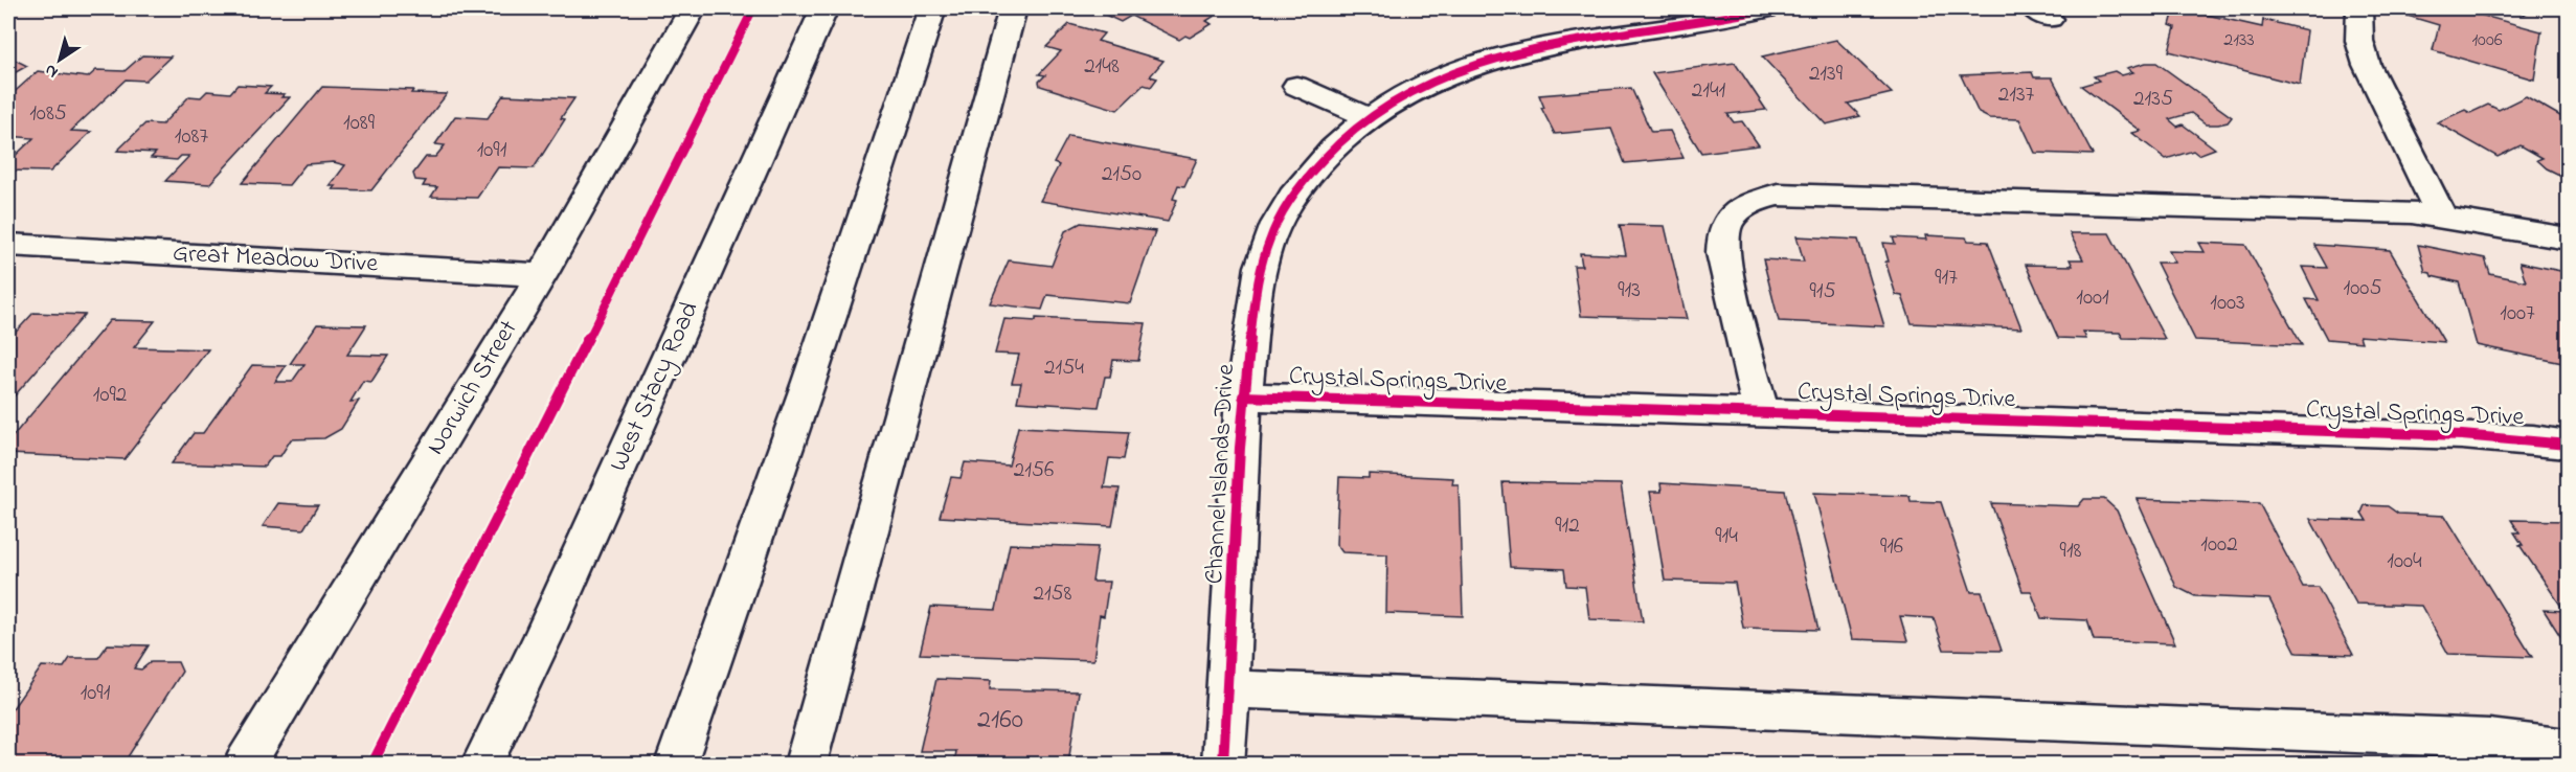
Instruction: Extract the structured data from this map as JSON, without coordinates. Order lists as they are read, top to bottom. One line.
{"streets":{"street":["Great Meadow Drive","Crystal Springs Drive","West Stacy Road","Norwich Street","Channel Islands Drive"]},"crossings":[["Great Meadow Drive","Norwich Street"],["Crystal Springs Drive","Channel Islands Drive"]],"house_numbers":["2133","1006","2148","2139","2141","2137","2135","1085","1089","1087","1091","2150","917","1005","913","915","1001","1003","1007","2154","1092","2156","912","914","1002","916","918","1004","2158","1091","2160"],"north":"bottom left"}
